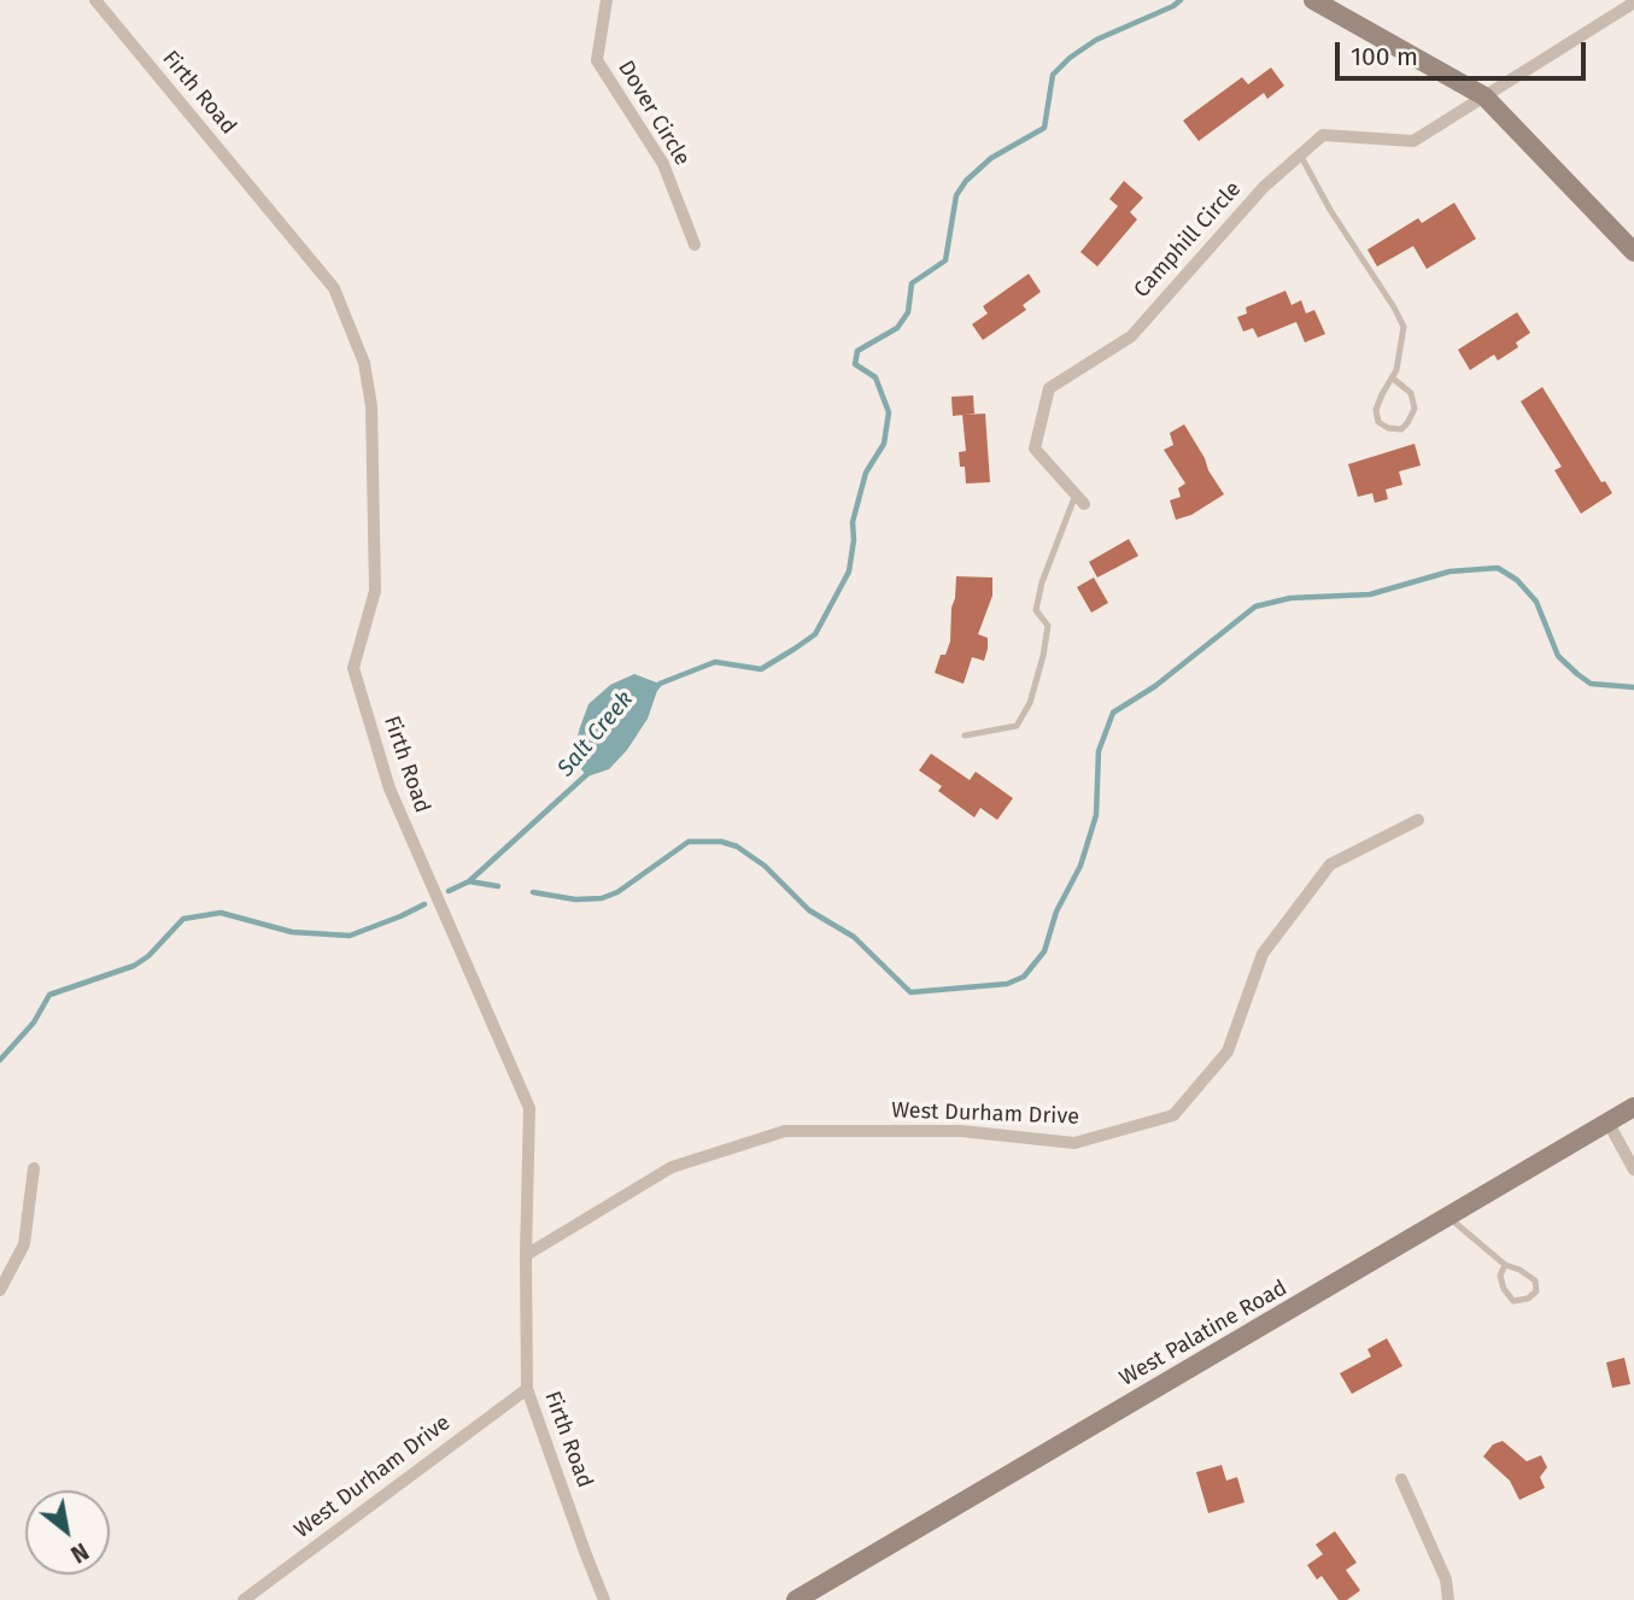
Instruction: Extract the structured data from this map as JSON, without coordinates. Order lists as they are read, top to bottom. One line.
{"streets":{"main road":["West Palatine Road"],"street":["Firth Road","Dover Circle","Camphill Circle","West Durham Drive"]},"crossings":[["Firth Road","West Durham Drive"]],"water":["Salt Creek"],"scale_bar":"100 m","north":"bottom right"}
